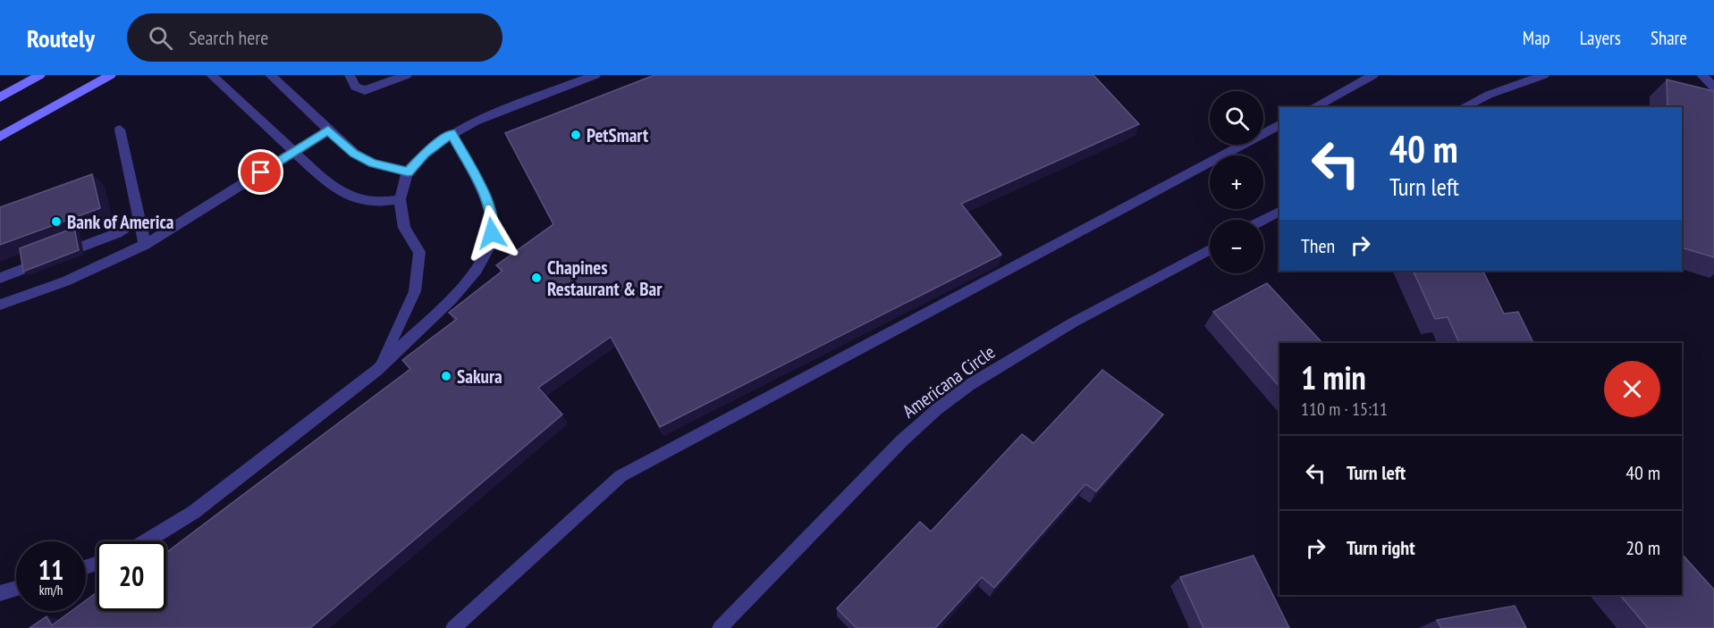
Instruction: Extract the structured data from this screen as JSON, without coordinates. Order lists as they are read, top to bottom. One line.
{"streets":{"street":["Americana Circle"]},"places":["PetSmart","Bank of America","Chapines Restaurant & Bar","Sakura"],"page":{"header":"Routely","search":"Search here","nav":["Map","Layers","Share"],"map_buttons":["+","−"],"turn":["40 m","Turn left"],"then":"Then","heading":["1 min","110 m · 15:11"],"list":[{"name":"Turn left","value":"40 m"},{"name":"Turn right","value":"20 m"}],"speed":"11 km/h","limit":"20"}}
